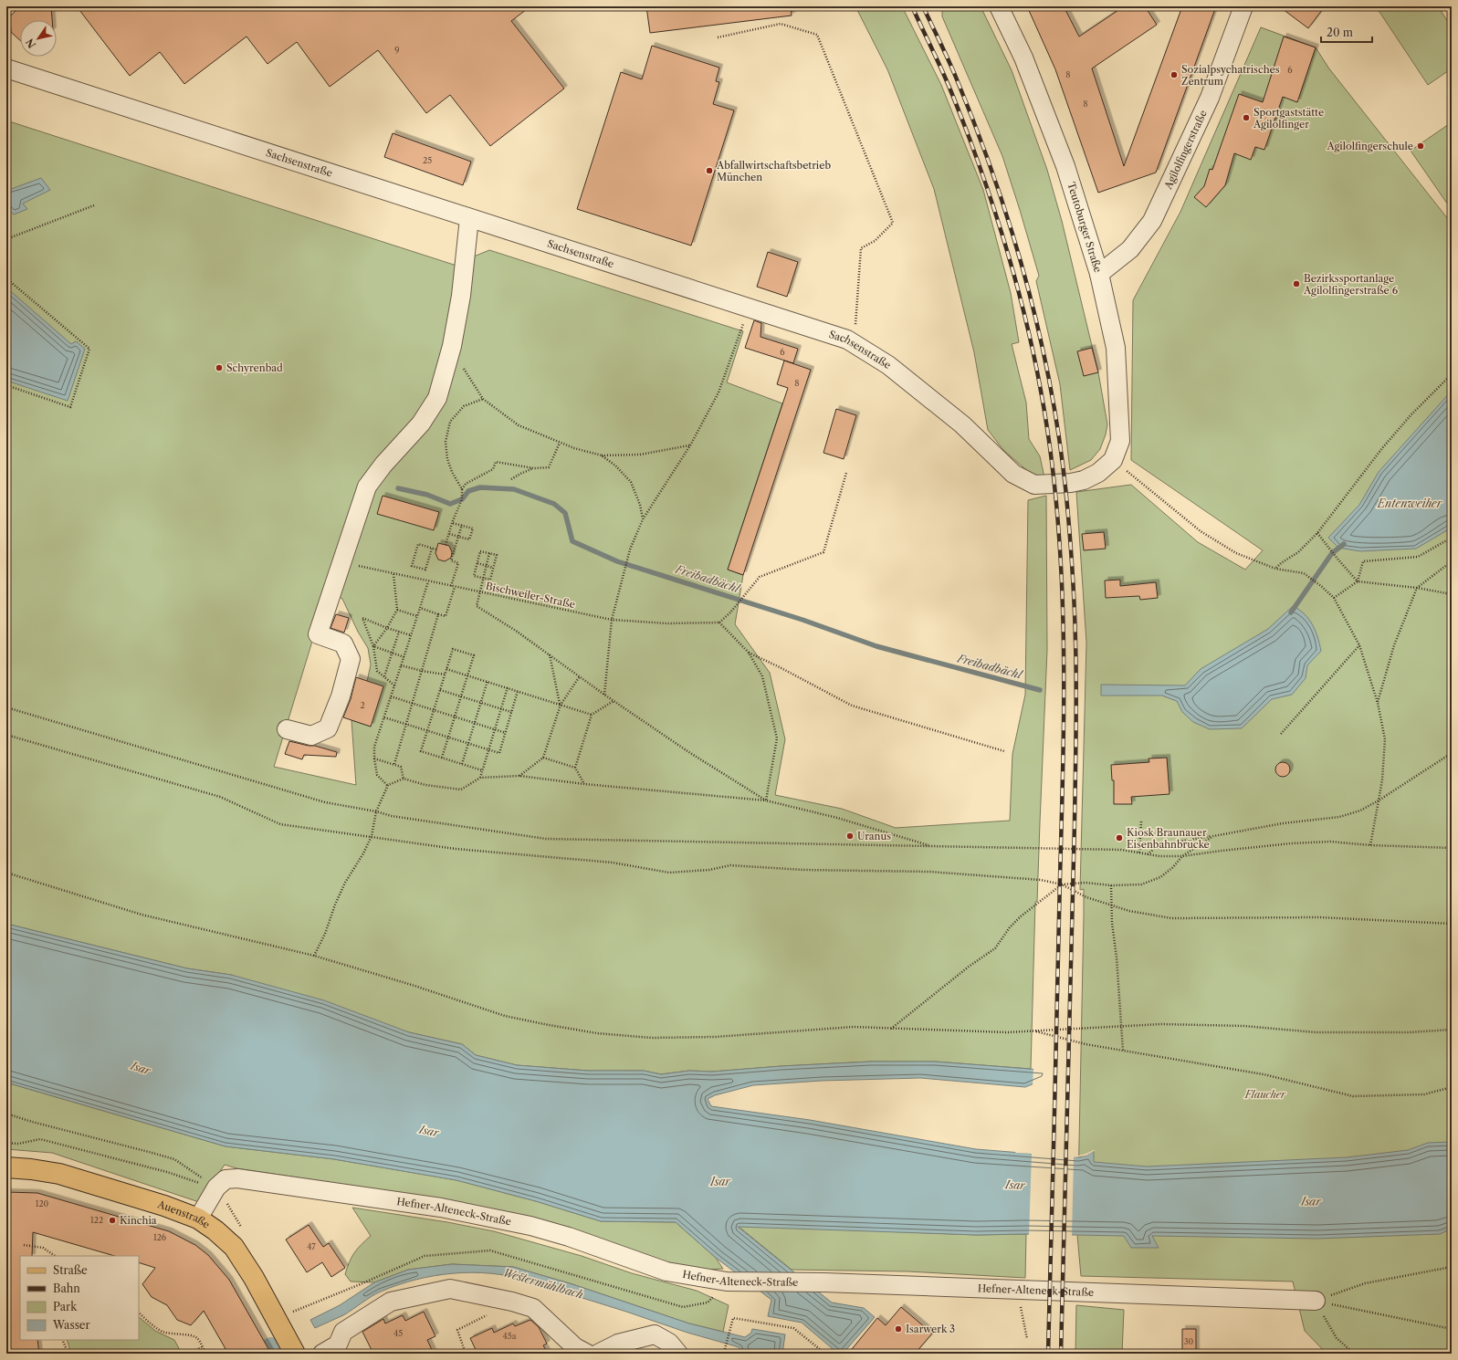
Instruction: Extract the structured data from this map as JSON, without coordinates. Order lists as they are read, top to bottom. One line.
{"streets":{"main road":["Auenstraße"],"street":["Agilolfingerstraße","Sachsenstraße","Teutoburger Straße","Hefner-Alteneck-Straße"],"path":["Bischweiler-Straße"]},"crossings":[["Agilolfingerstraße","Teutoburger Straße"],["Sachsenstraße","Teutoburger Straße"],["Hefner-Alteneck-Straße","Auenstraße"]],"water":["Entenweiher","Freibadbächl","Isar","Westermühlbach"],"parks":["Flaucher"],"places":["Sozialpsychatrisches Zentrum","Sportgaststätte Agilolfinger","Agilolfingerschule","Abfallwirtschaftsbetrieb München","Bezirkssportanlage Agilolfingerstraße 6","Schyrenbad","Uranus","Kiosk Braunauer Eisenbahnbrücke","Kinchia","Isarwerk 3"],"house_numbers":["9","6","8","8","25","6","8","2","120","122","126","47","45","45a","30"],"legend":["Straße","Bahn","Park","Wasser"],"scale_bar":"20 m","north":"bottom left"}
